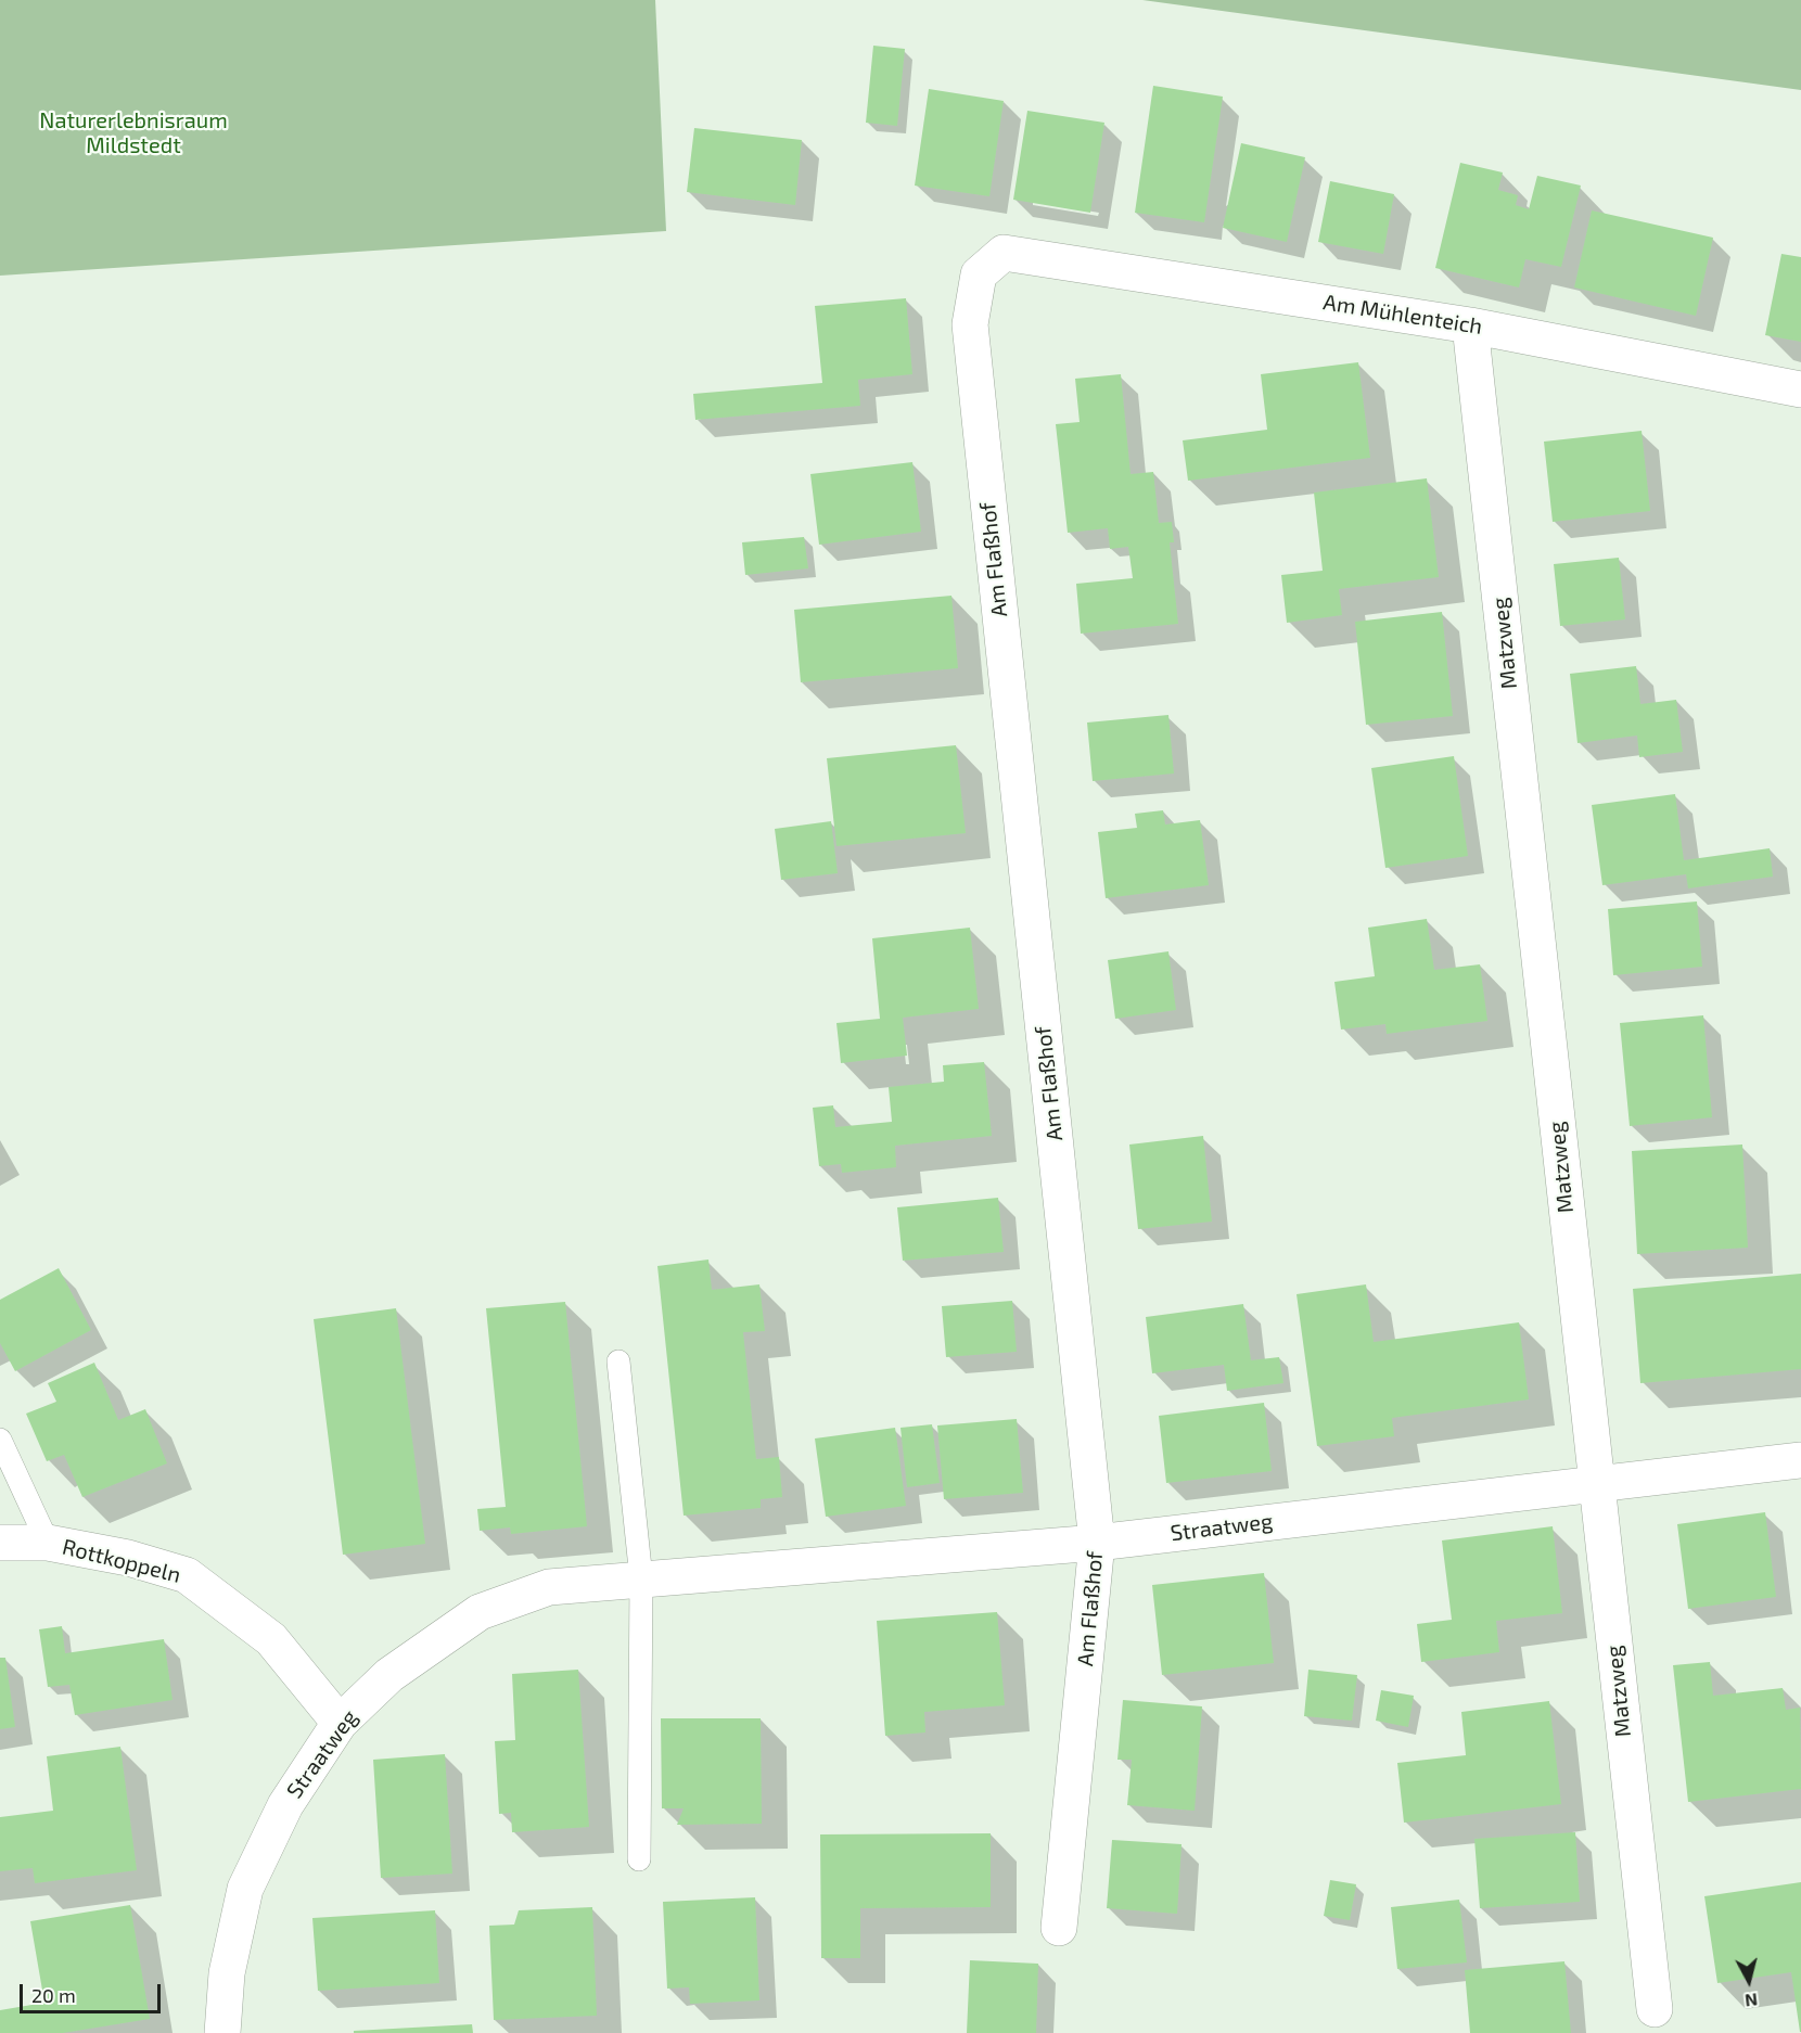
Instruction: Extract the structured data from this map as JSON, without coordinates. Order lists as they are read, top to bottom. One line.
{"streets":{"street":["Am Mühlenteich","Am Flaßhof","Matzweg","Straatweg","Rottkoppeln"]},"crossings":[["Am Mühlenteich","Am Flaßhof"],["Am Mühlenteich","Matzweg"],["Am Flaßhof","Straatweg"],["Matzweg","Straatweg"],["Straatweg","Rottkoppeln"]],"parks":["Naturerlebnisraum Mildstedt"],"scale_bar":"20 m","north":"bottom"}
